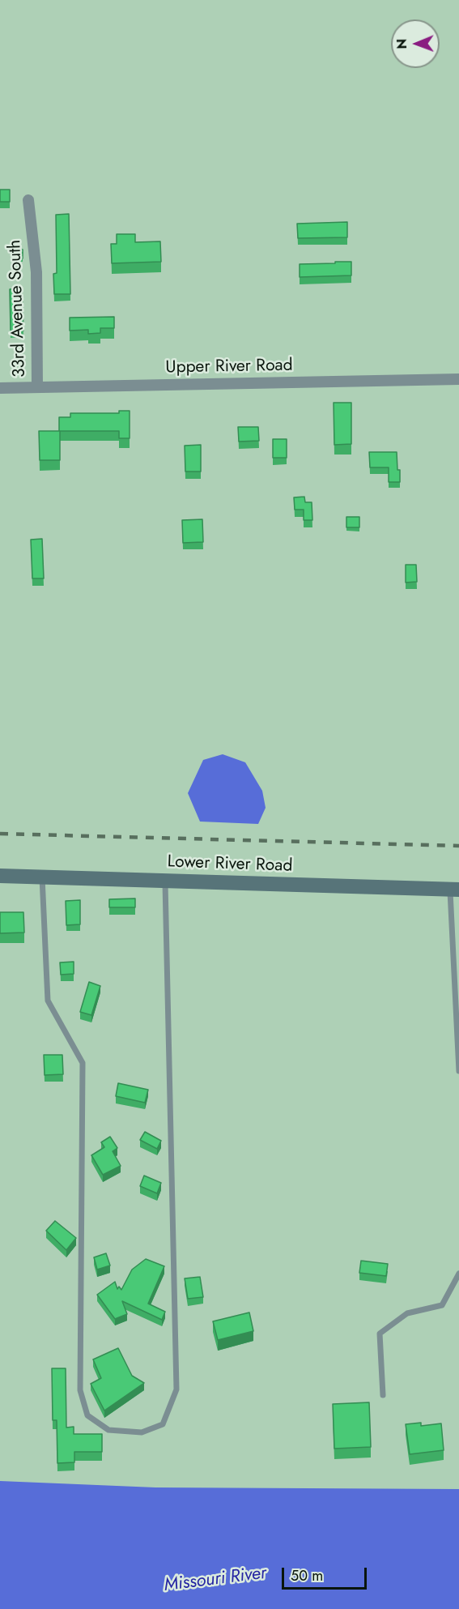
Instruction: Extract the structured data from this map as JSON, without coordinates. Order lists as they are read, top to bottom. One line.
{"streets":{"street":["33rd Avenue South","Upper River Road","Lower River Road"]},"crossings":[["33rd Avenue South","Upper River Road"]],"water":["Missouri River"],"scale_bar":"50 m","north":"left"}
